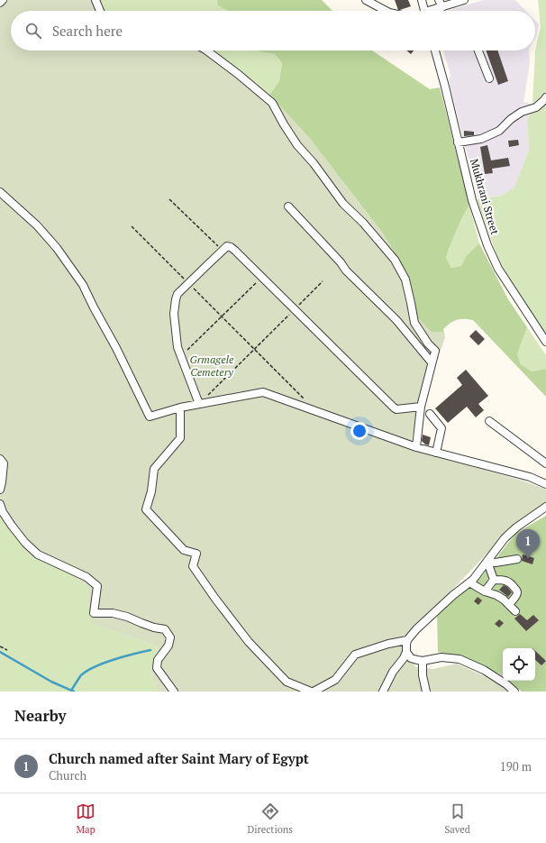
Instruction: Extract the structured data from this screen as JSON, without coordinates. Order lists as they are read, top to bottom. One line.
{"streets":{"street":["Mukhrani Street"]},"parks":["Grmagele Cemetery"],"page":{"search":"Search here","pins":"1","heading":"Nearby","list":[{"mark":"1","name":"Church named after Saint Mary of Egypt","note":"Church","value":"190 m"}],"nav":["Map","Directions","Saved"]}}
